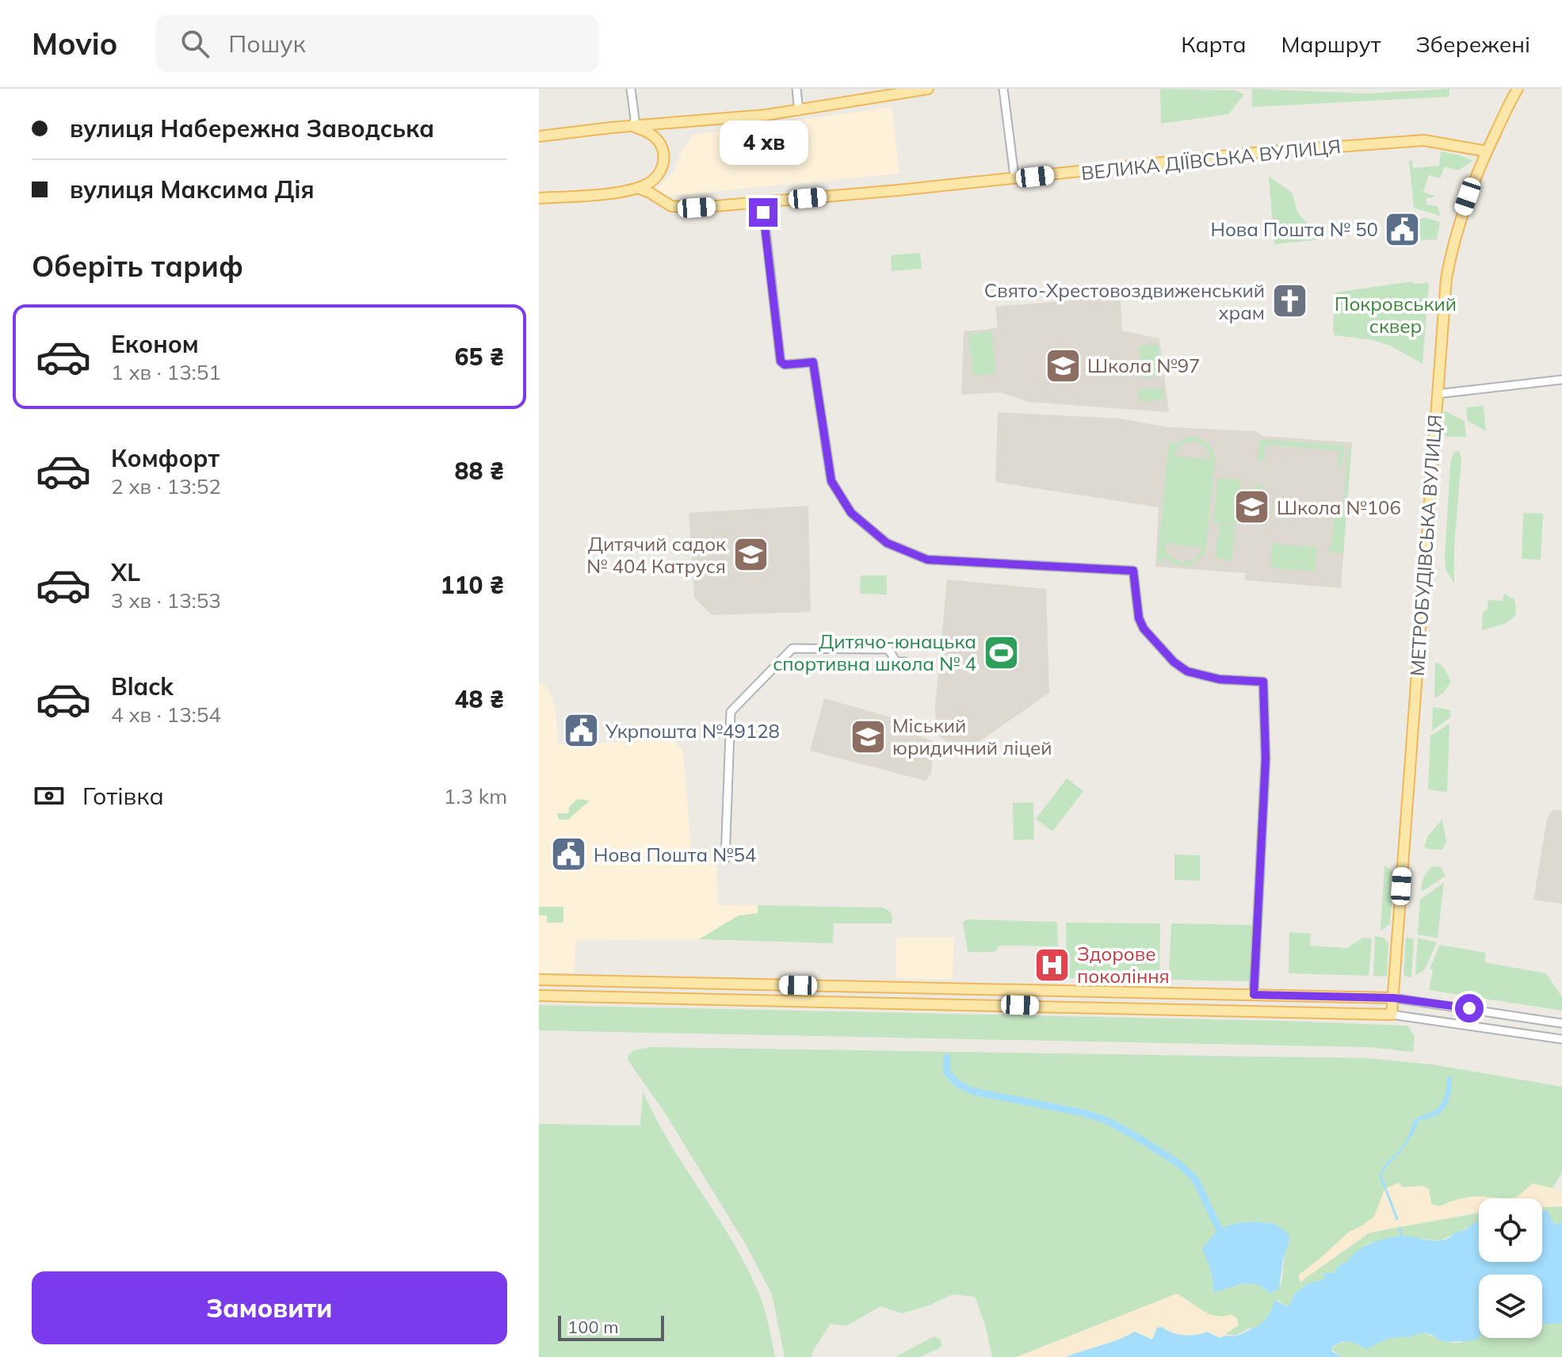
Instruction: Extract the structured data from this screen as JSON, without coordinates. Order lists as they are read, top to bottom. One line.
{"streets":{"main road":["ВЕЛИКА ДІЇВСЬКА ВУЛИЦЯ","МЕТРОБУДІВСЬКА ВУЛИЦЯ"]},"crossings":[["ВЕЛИКА ДІЇВСЬКА ВУЛИЦЯ","МЕТРОБУДІВСЬКА ВУЛИЦЯ"]],"parks":["Покровський сквер"],"places":{"public building":["Нова Пошта № 50","Укрпошта №49128","Нова Пошта №54"],"church":["Свято-Хрестовоздвиженський храм"],"school or university":["Школа №97","Школа №106","Дитячий садок № 404 Катруся","Міський юридичний ліцей"],"sports":["Дитячо-юнацька спортивна школа № 4"],"hospital":["Здорове покоління"]},"scale_bar":"100 m","page":{"header":"Movio","search":"Пошук","nav":["Карта","Маршрут","Збережені"],"banner":["вулиця Набережна Заводська","вулиця Максима Дія"],"bubble":"4 хв","heading":"Оберіть тариф","list":[{"name":"Економ","note":"1 хв · 13:51","value":"65 ₴"},{"name":"Комфорт","note":"2 хв · 13:52","value":"88 ₴"},{"name":"XL","note":"3 хв · 13:53","value":"110 ₴"},{"name":"Black","note":"4 хв · 13:54","value":"48 ₴"}],"pay":["Готівка","1.3 km"],"buttons":"Замовити","scale":"100 m"}}
